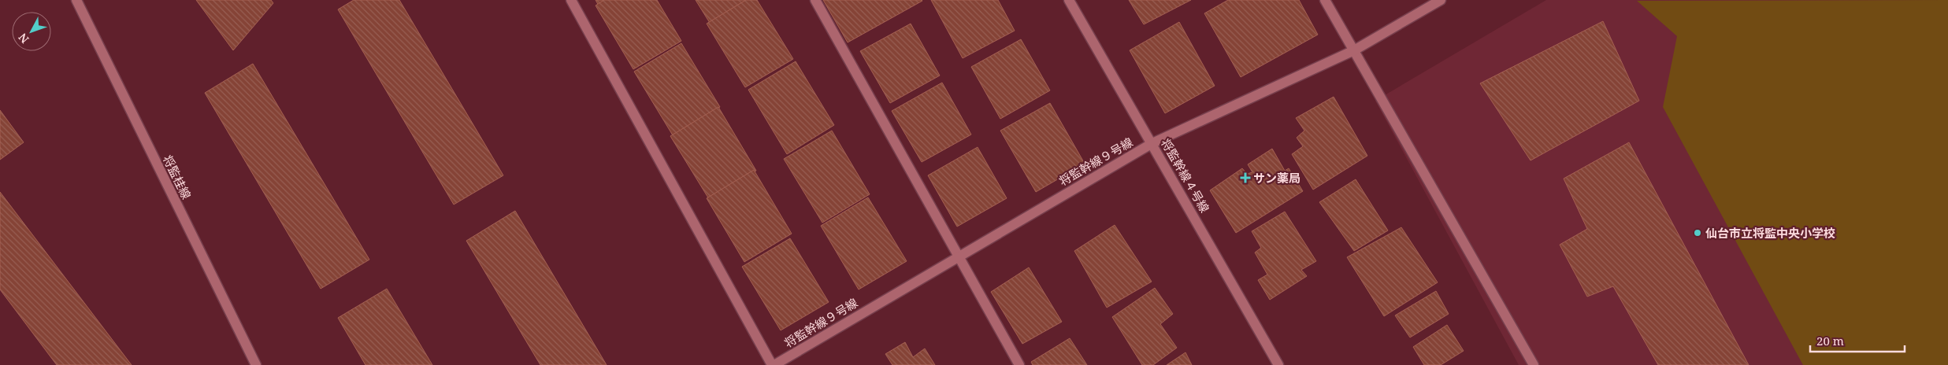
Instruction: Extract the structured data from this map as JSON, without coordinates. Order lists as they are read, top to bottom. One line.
{"streets":{"street":["将監幹線９号線","将監幹線４号線","将監桂線"]},"crossings":[["将監幹線９号線","将監幹線４号線"]],"places":{"health":["サン薬局"],"other":["仙台市立将監中央小学校"]},"scale_bar":"20 m","north":"bottom left"}
